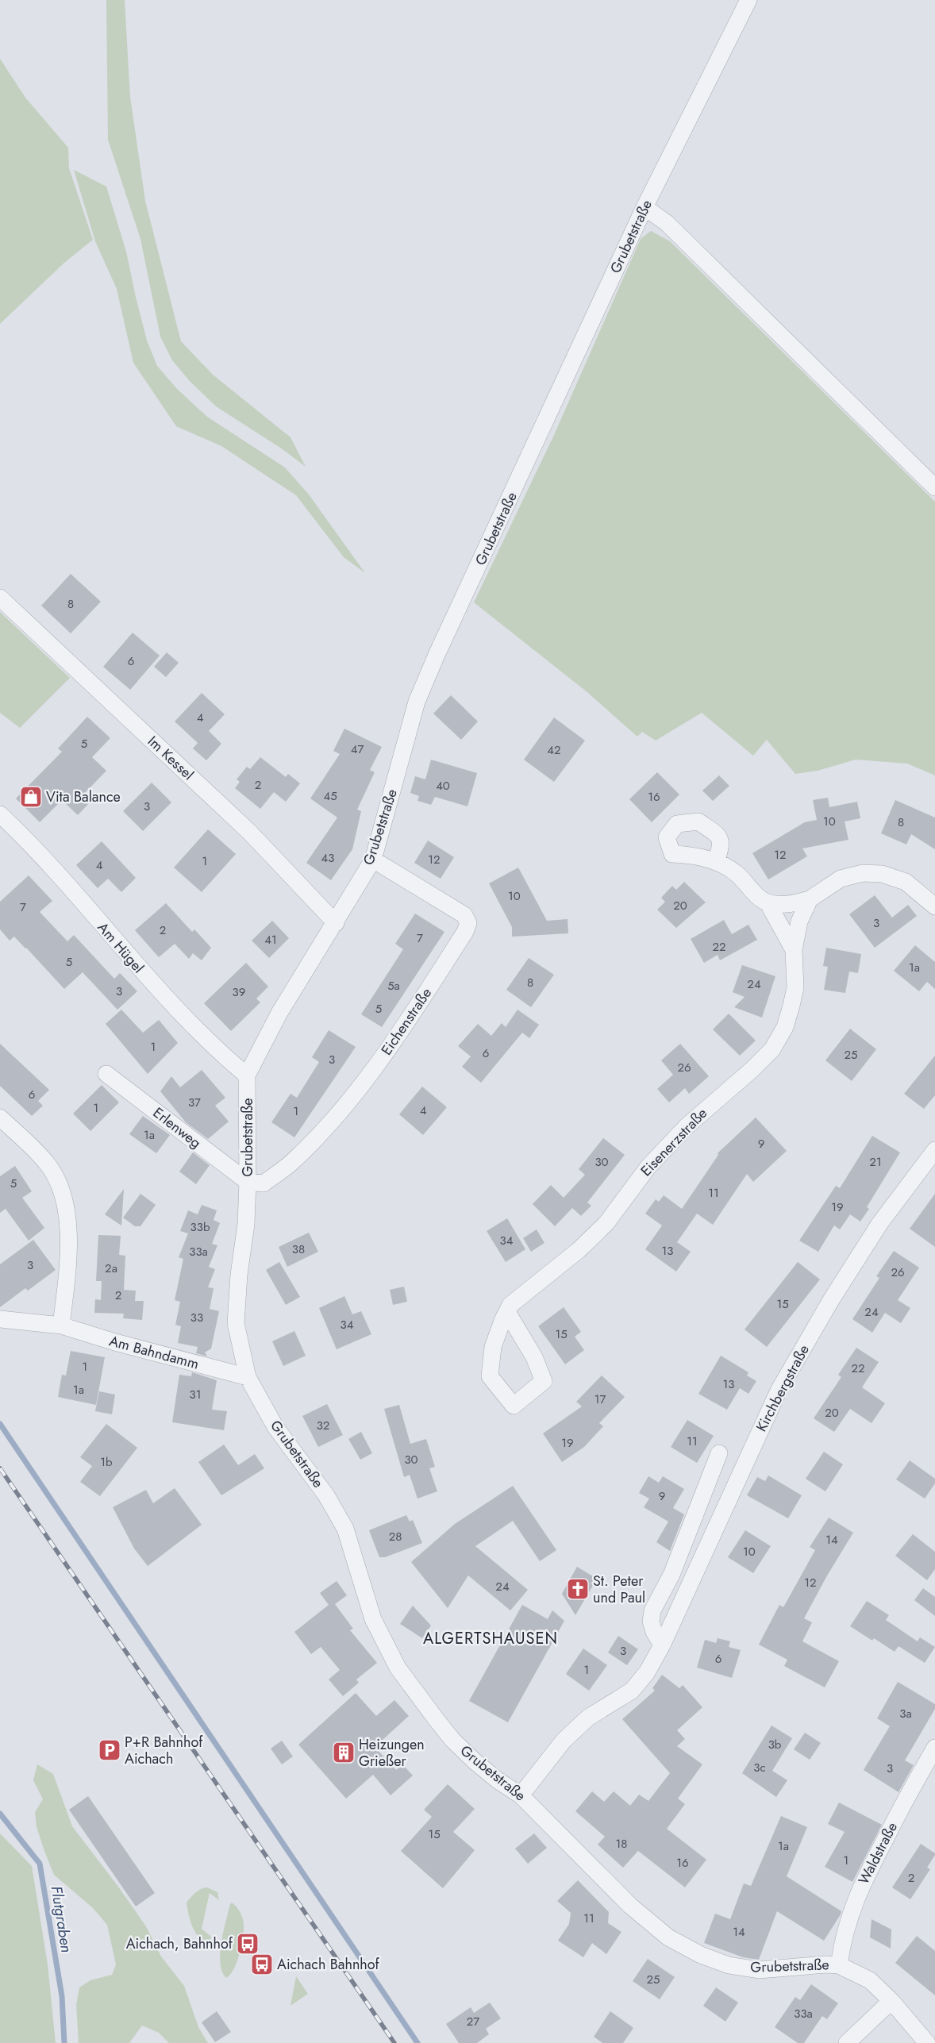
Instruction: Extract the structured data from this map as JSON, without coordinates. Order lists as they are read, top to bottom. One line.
{"streets":{"street":["Grubetstraße","Im Kessel","Am Hügel","Eichenstraße","Erlenweg","Eisenerzstraße","Am Bahndamm","Kirchbergstraße","Waldstraße"]},"crossings":[["Grubetstraße","Im Kessel"],["Grubetstraße","Am Hügel"],["Grubetstraße","Eichenstraße"],["Grubetstraße","Erlenweg"],["Grubetstraße","Am Bahndamm"],["Grubetstraße","Kirchbergstraße"],["Grubetstraße","Waldstraße"],["Eichenstraße","Erlenweg"]],"districts":["ALGERTSHAUSEN"],"water":["Flutgraben"],"places":{"shop":["Vita Balance"],"church":["St. Peter und Paul"],"parking":["P+R Bahnhof Aichach"],"building":["Heizungen Grießer"],"bus stop":["Aichach, Bahnhof","Aichach Bahnhof"]},"house_numbers":["8","6","4","5","47","42","2","40","45","16","3","10","8","12","43","12","1","4","10","20","7","3","2","7","41","22","5","1a","8","24","5a","3","39","5","1","6","25","3","26","6","37","1","4","1","1a","9","30","21","5","11","19","33b","34","38","13","33a","3","2a","26","2","15","24","33","34","15","1","22","13","1a","31","17","20","32","11","19","30","1b","9","28","14","10","12","24","3","6","1","3a","3b","3c","3","15","18","1a","1","16","2","11","14","25","33a","27"]}
